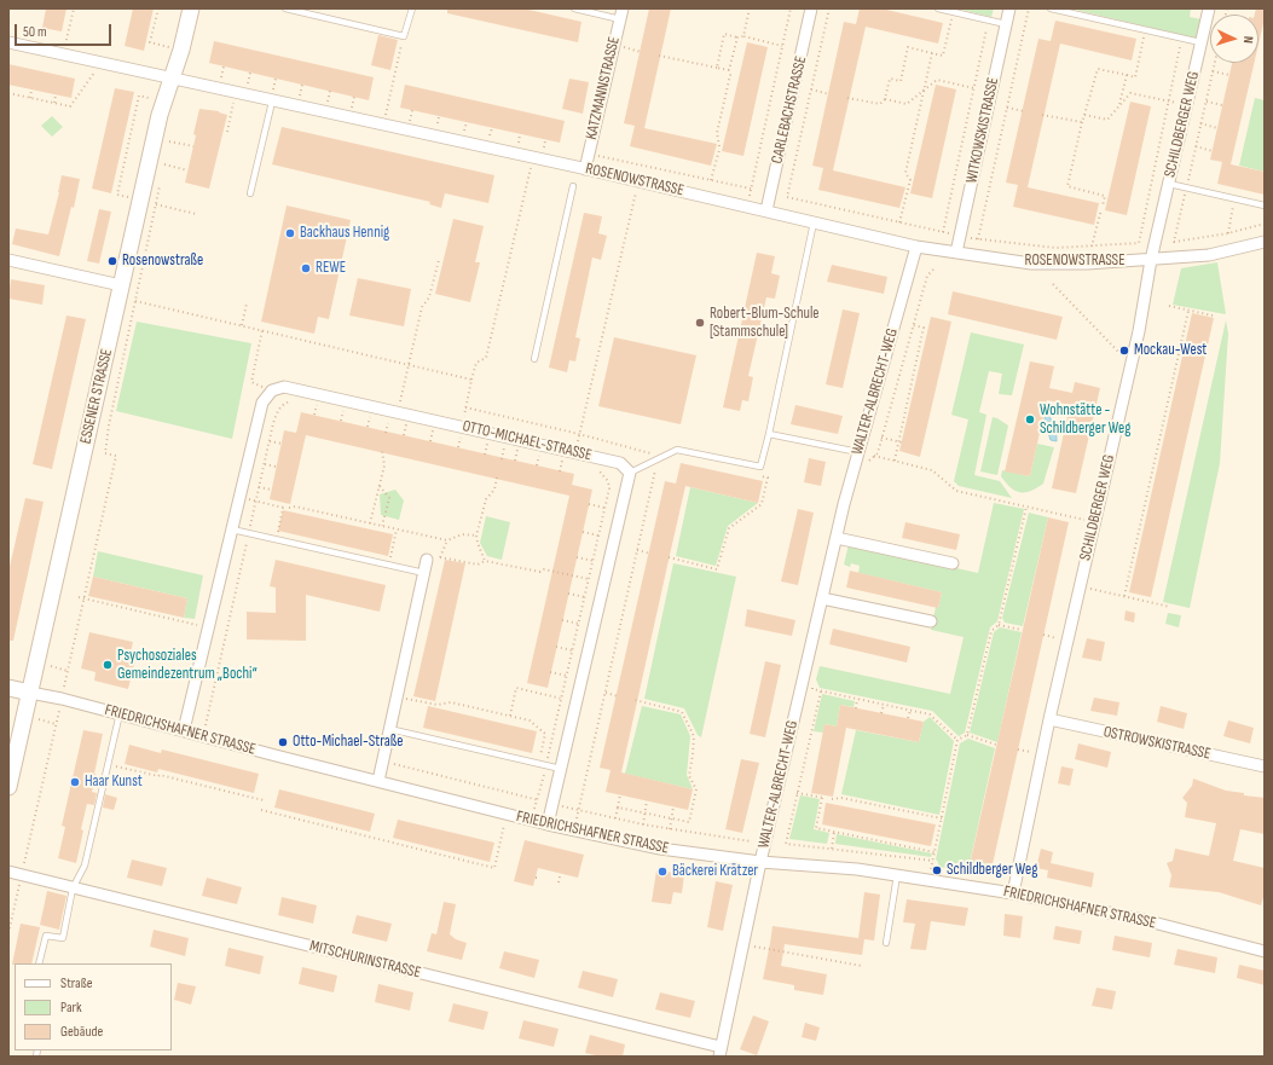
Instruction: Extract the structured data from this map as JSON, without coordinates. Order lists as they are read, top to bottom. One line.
{"streets":{"main road":["ESSENER STRASSE","FRIEDRICHSHAFNER STRASSE"],"street":["KATZMANNSTRASSE","CARLEBACHSTRASSE","SCHILDBERGER WEG","WITKOWSKISTRASSE","ROSENOWSTRASSE","WALTER-ALBRECHT-WEG","OTTO-MICHAEL-STRASSE","OSTROWSKISTRASSE","MITSCHURINSTRASSE"]},"crossings":[["KATZMANNSTRASSE","ROSENOWSTRASSE"],["CARLEBACHSTRASSE","ROSENOWSTRASSE"],["SCHILDBERGER WEG","ROSENOWSTRASSE"],["SCHILDBERGER WEG","FRIEDRICHSHAFNER STRASSE"],["SCHILDBERGER WEG","OSTROWSKISTRASSE"],["WITKOWSKISTRASSE","ROSENOWSTRASSE"],["ROSENOWSTRASSE","WALTER-ALBRECHT-WEG"],["ROSENOWSTRASSE","ESSENER STRASSE"],["WALTER-ALBRECHT-WEG","FRIEDRICHSHAFNER STRASSE"],["WALTER-ALBRECHT-WEG","MITSCHURINSTRASSE"],["ESSENER STRASSE","FRIEDRICHSHAFNER STRASSE"]],"places":["Backhaus Hennig","Rosenowstraße","REWE","Robert-Blum-Schule [Stammschule]","Mockau-West","Wohnstätte - Schildberger Weg","Psychosoziales Gemeindezentrum „Bochi“","Otto-Michael-Straße","Haar Kunst","Schildberger Weg","Bäckerei Krätzer"],"legend":["Straße","Park","Gebäude"],"scale_bar":"50 m","north":"right"}
